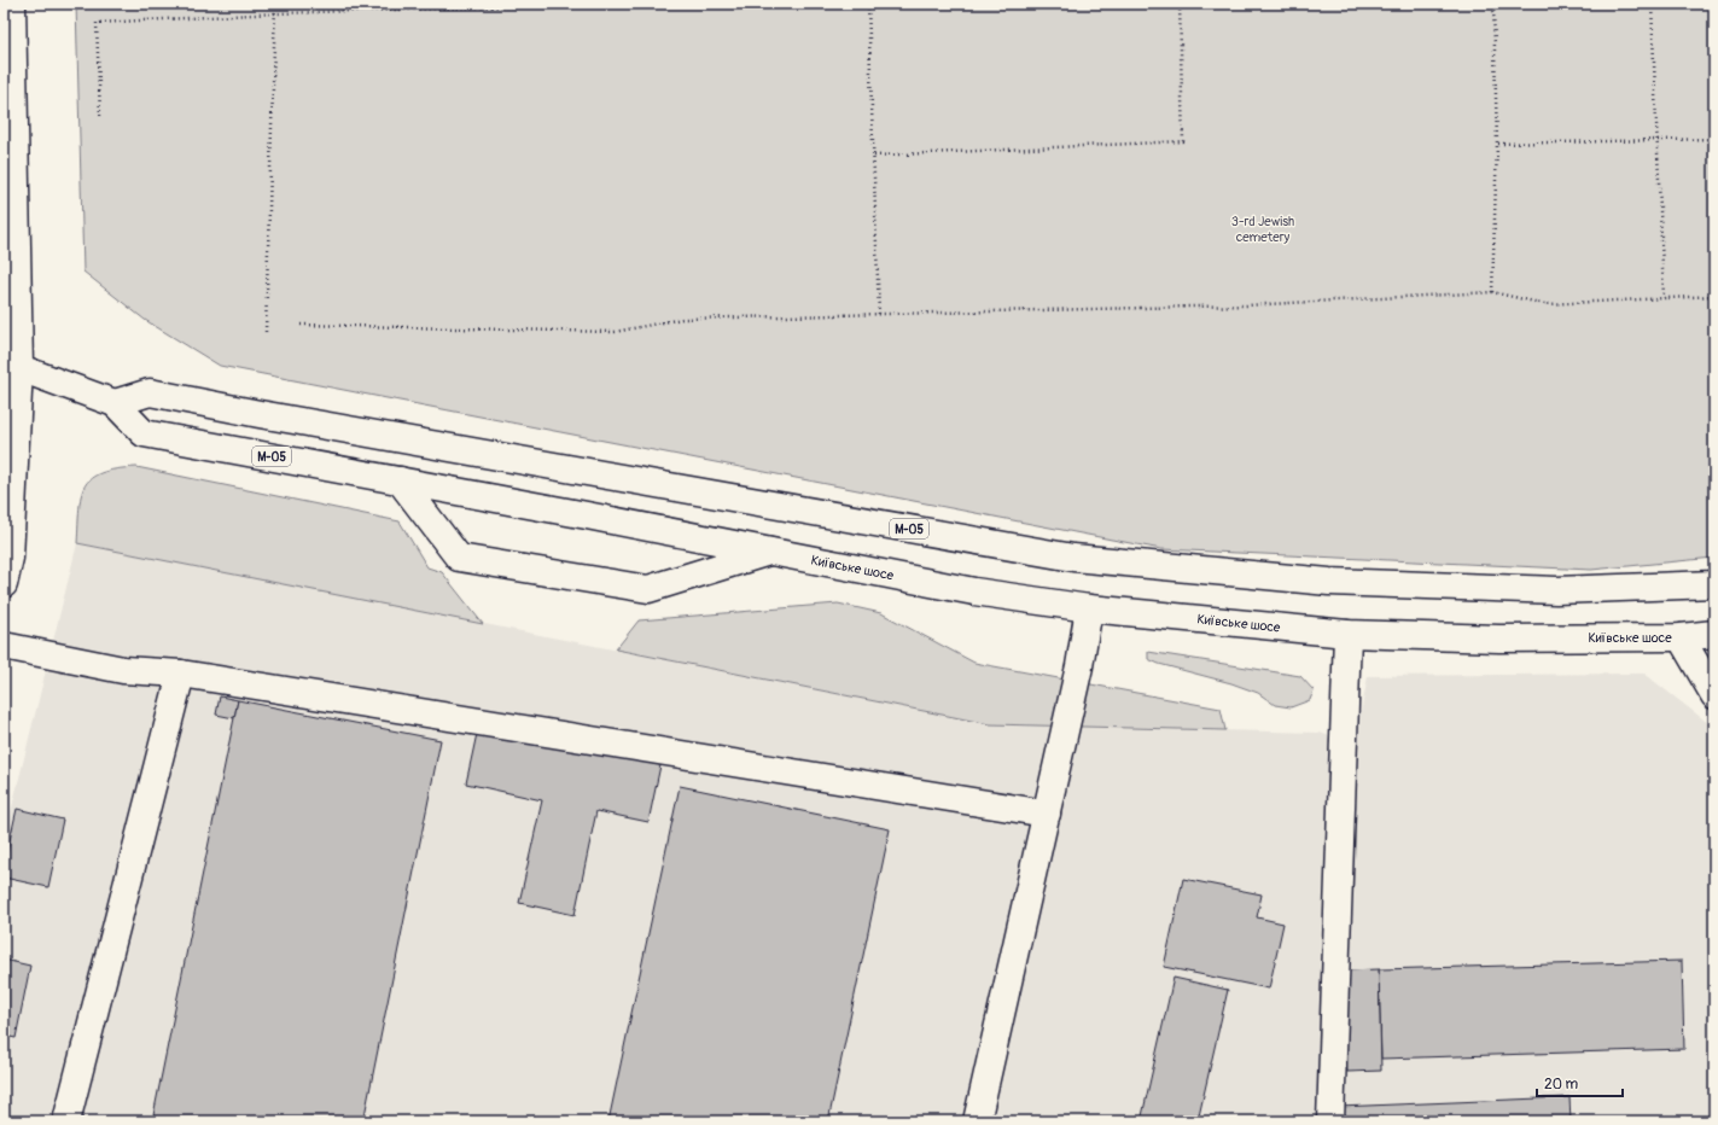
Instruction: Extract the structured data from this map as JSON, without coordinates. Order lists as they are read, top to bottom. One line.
{"streets":{"main road":["М-05","Київське шосе"]},"crossings":[["М-05","Київське шосе"]],"parks":["3-rd Jewish cemetery"],"scale_bar":"20 m"}
